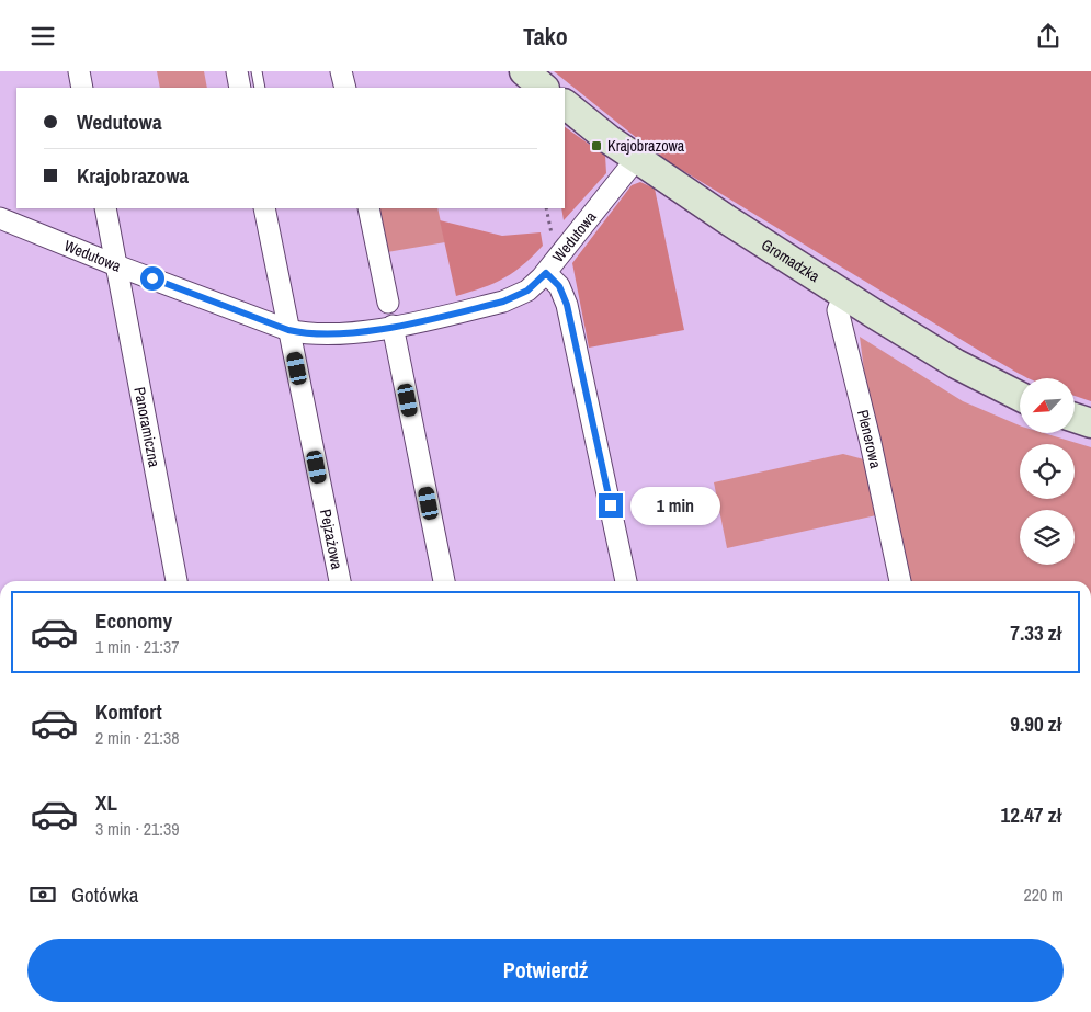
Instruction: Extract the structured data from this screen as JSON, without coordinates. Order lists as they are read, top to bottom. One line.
{"streets":{"street":["Wedutowa","Gromadzka","Panoramiczna","Plenerowa","Pejzażowa"]},"crossings":[["Wedutowa","Gromadzka"],["Wedutowa","Panoramiczna"],["Wedutowa","Pejzażowa"],["Gromadzka","Plenerowa"]],"places":{"transit":["Krajobrazowa"]},"north":"bottom left","page":{"header":"Tako","banner":["Wedutowa","Krajobrazowa"],"bubble":"1 min","list":[{"name":"Economy","note":"1 min · 21:37","value":"7.33 zł"},{"name":"Komfort","note":"2 min · 21:38","value":"9.90 zł"},{"name":"XL","note":"3 min · 21:39","value":"12.47 zł"}],"pay":["Gotówka","220 m"],"buttons":"Potwierdź"}}
